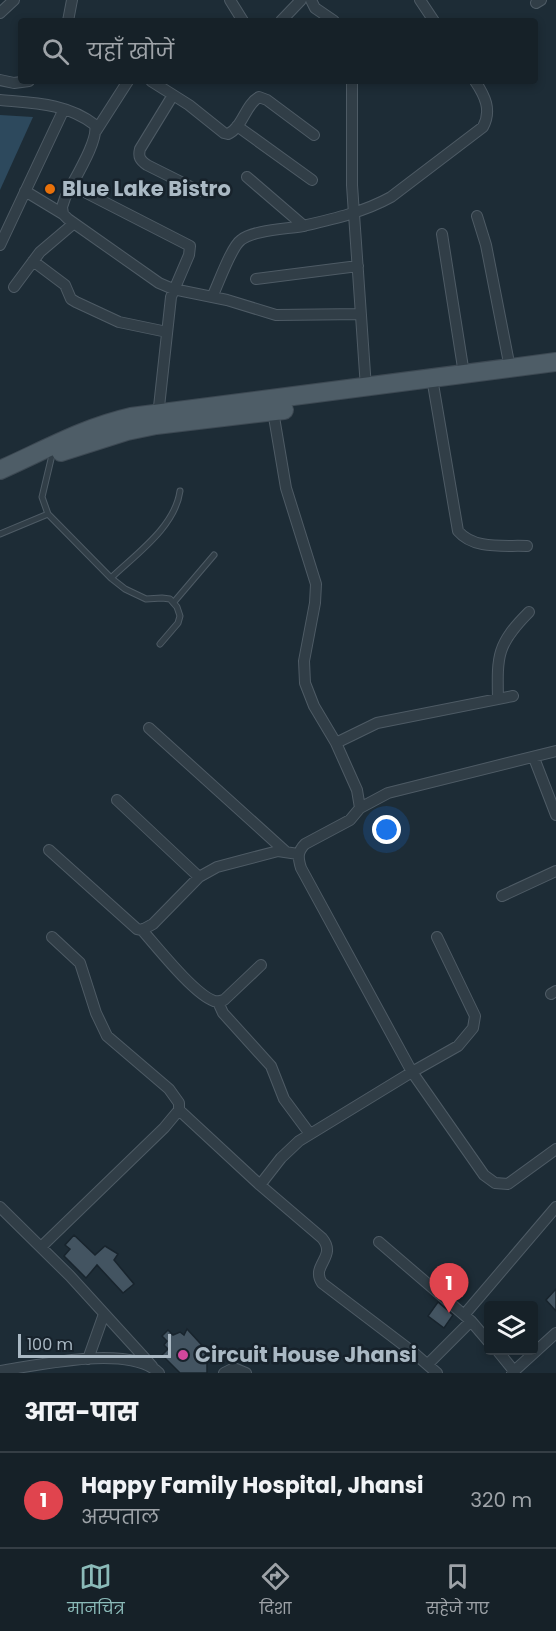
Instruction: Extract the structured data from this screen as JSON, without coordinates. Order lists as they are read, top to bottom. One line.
{"places":["Blue Lake Bistro","Circuit House Jhansi"],"scale_bar":"100 m","page":{"search":"यहाँ खोजें","pins":"1","scale":"100 m","heading":"आस-पास","list":[{"mark":"1","name":"Happy Family Hospital, Jhansi","note":"अस्पताल","value":"320 m"}],"nav":["मानचित्र","दिशा","सहेजे गए"]}}
